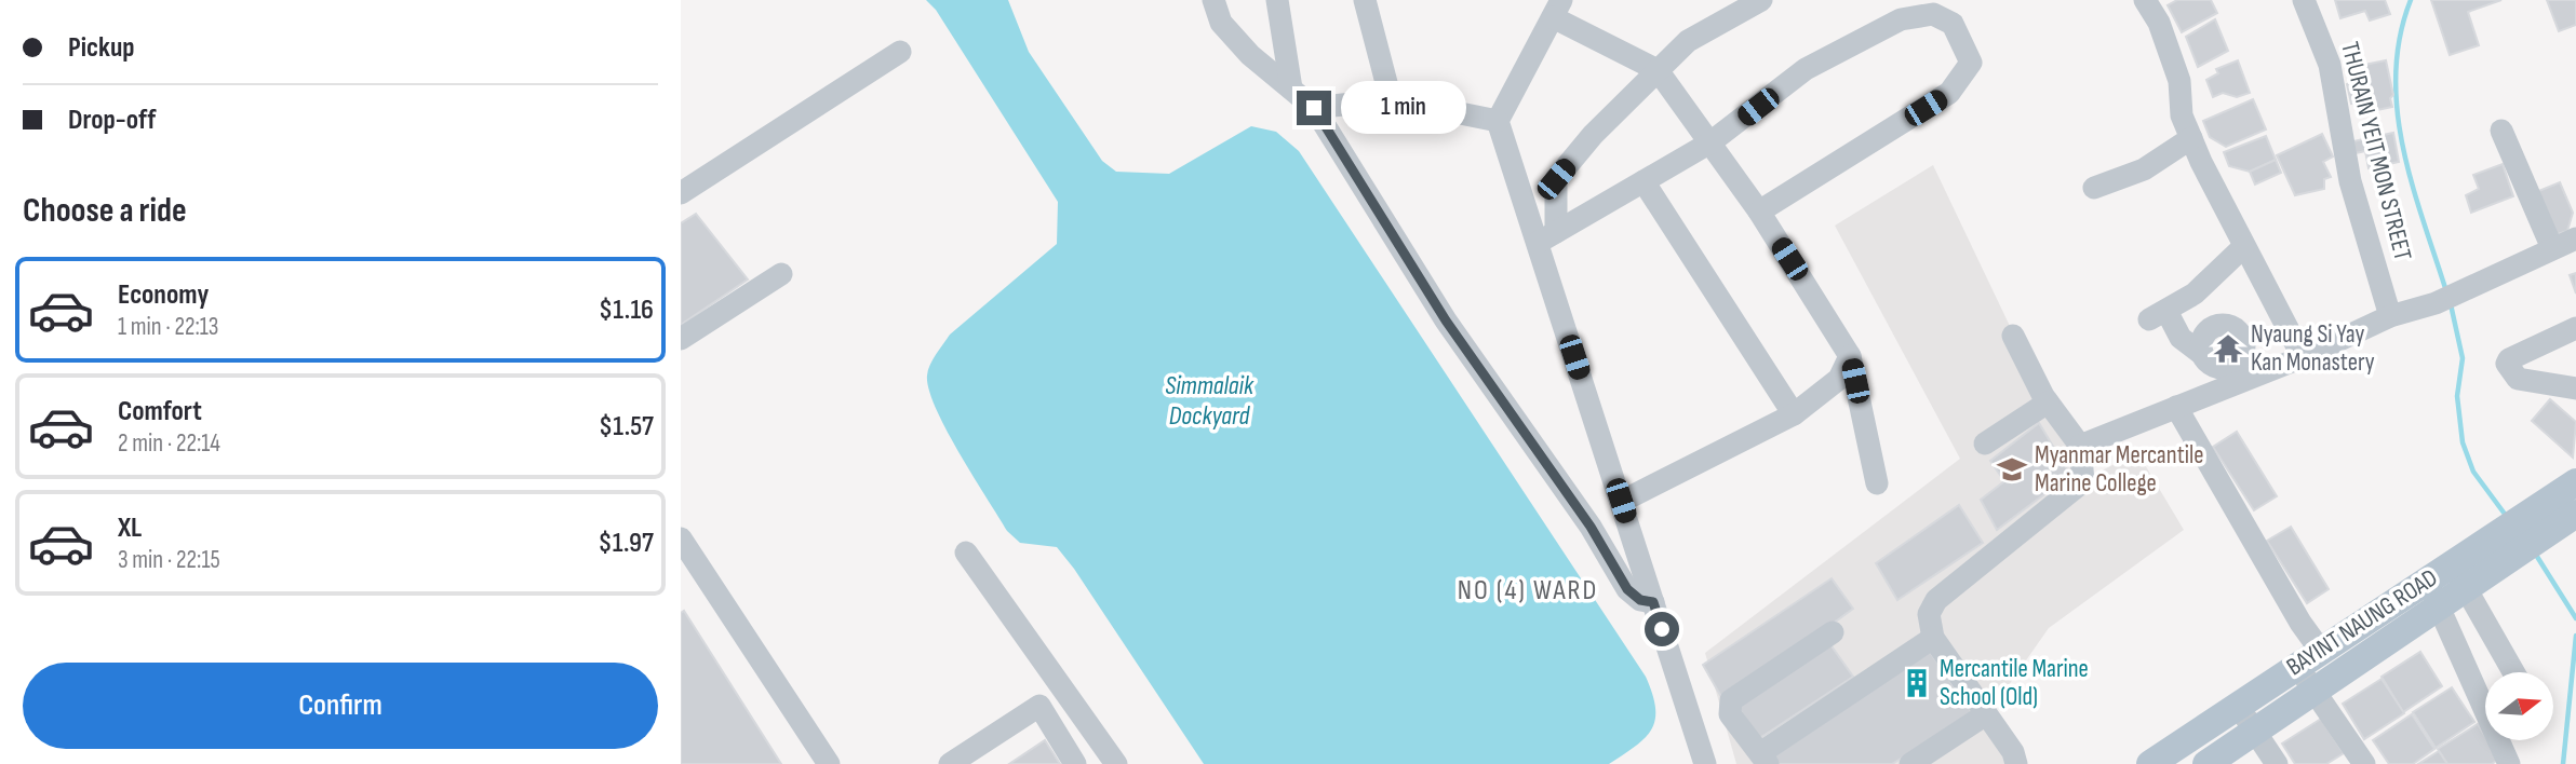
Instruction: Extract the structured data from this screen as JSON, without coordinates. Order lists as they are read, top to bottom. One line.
{"streets":{"main road":["BAYINT NAUNG ROAD"],"street":["THURAIN YEIT MON STREET"]},"districts":["NO (4) WARD"],"water":["Simmalaik Dockyard"],"places":{"temple":["Nyaung Si Yay Kan Monastery"],"school or university":["Myanmar Mercantile Marine College"],"building":["Mercantile Marine School (Old)"]},"north":"right","page":{"banner":["Pickup","Drop-off"],"bubble":"1 min","heading":"Choose a ride","list":[{"name":"Economy","note":"1 min · 22:13","value":"$1.16"},{"name":"Comfort","note":"2 min · 22:14","value":"$1.57"},{"name":"XL","note":"3 min · 22:15","value":"$1.97"}],"buttons":"Confirm"}}
